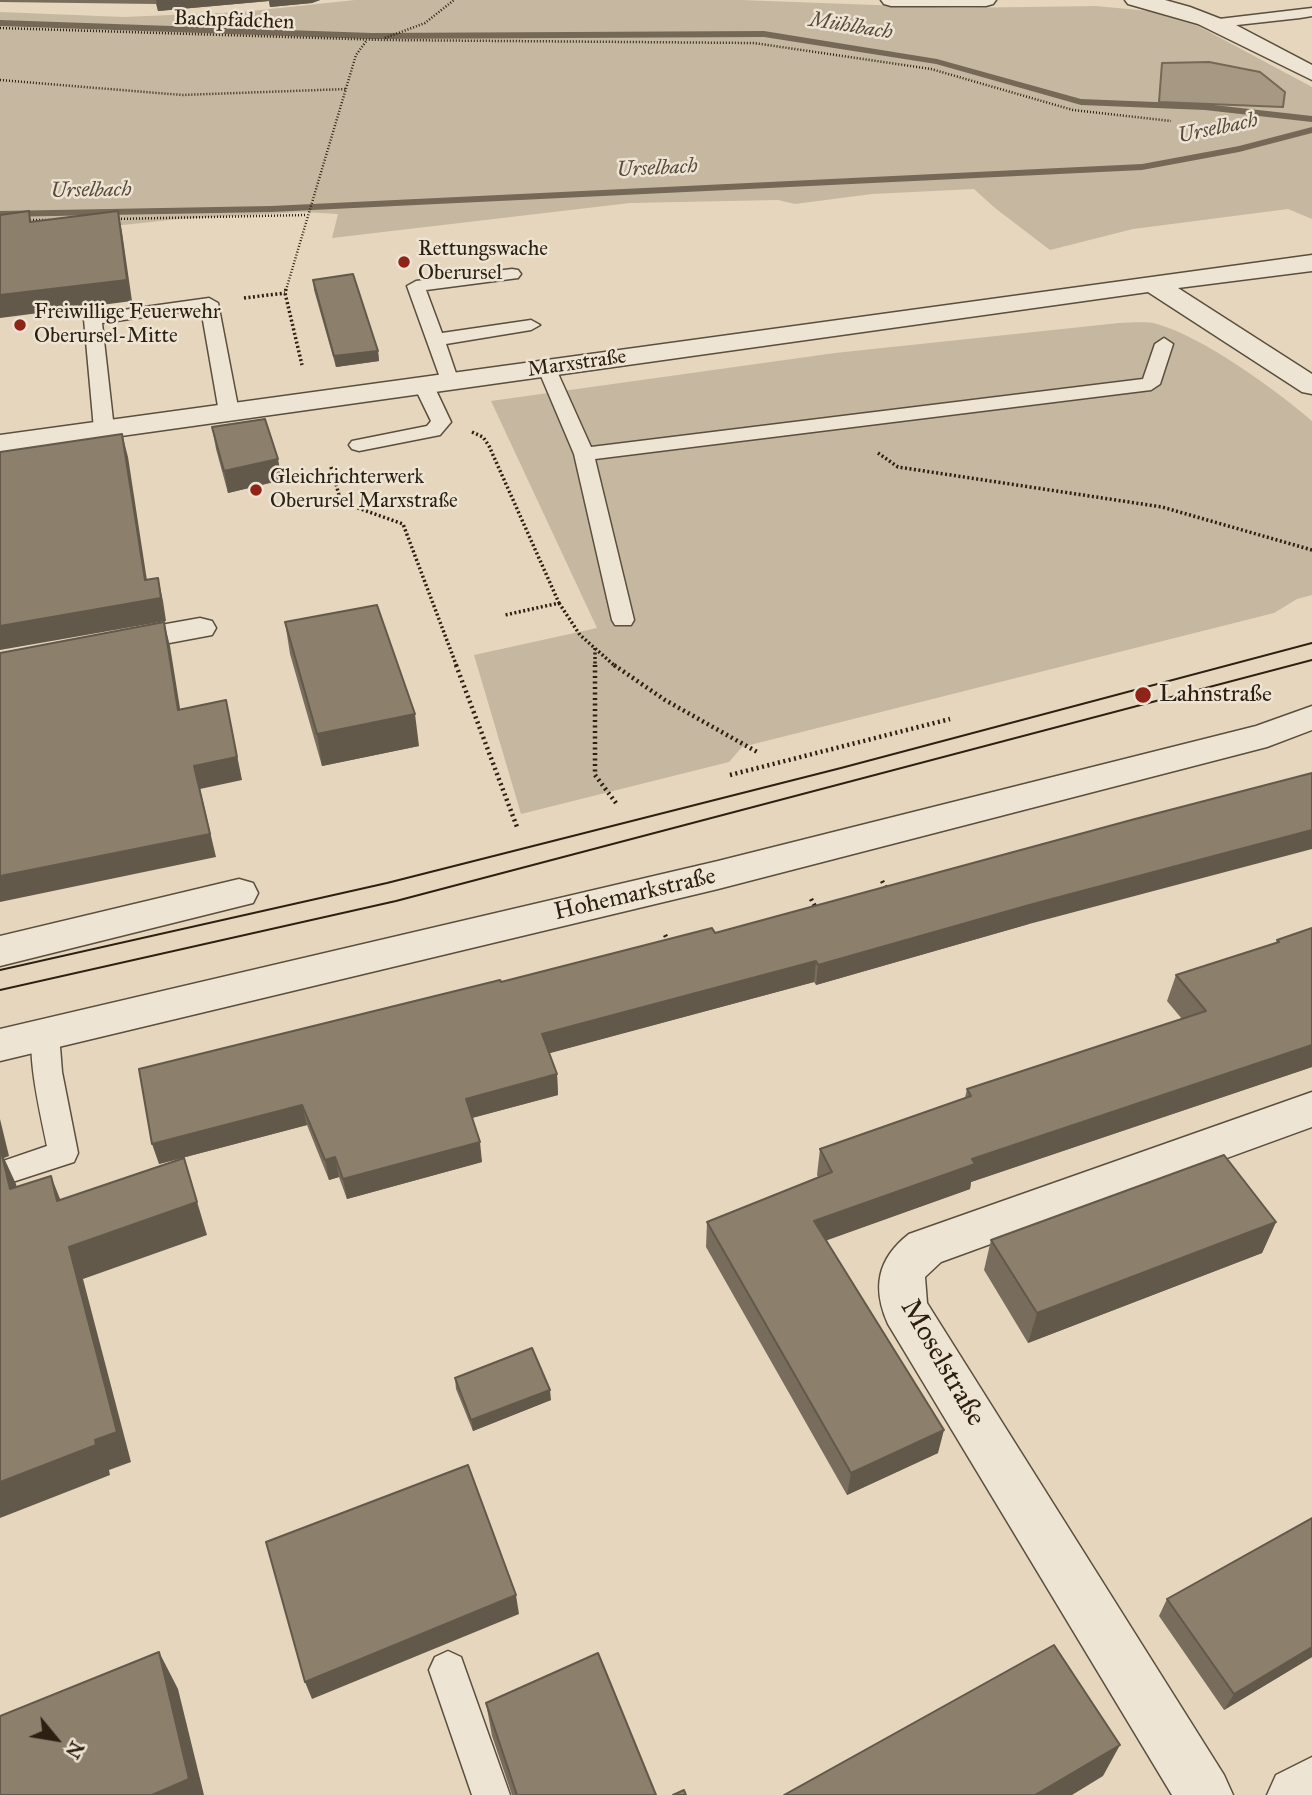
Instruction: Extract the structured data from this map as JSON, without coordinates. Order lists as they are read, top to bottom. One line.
{"streets":{"street":["Marxstraße","Hohemarkstraße","Moselstraße"],"path":["Bachpfädchen"]},"water":["Mühlbach","Urselbach"],"places":["Rettungswache Oberursel","Freiwillige Feuerwehr Oberursel-Mitte","Gleichrichterwerk Oberursel Marxstraße","Lahnstraße"],"north":"bottom right"}
